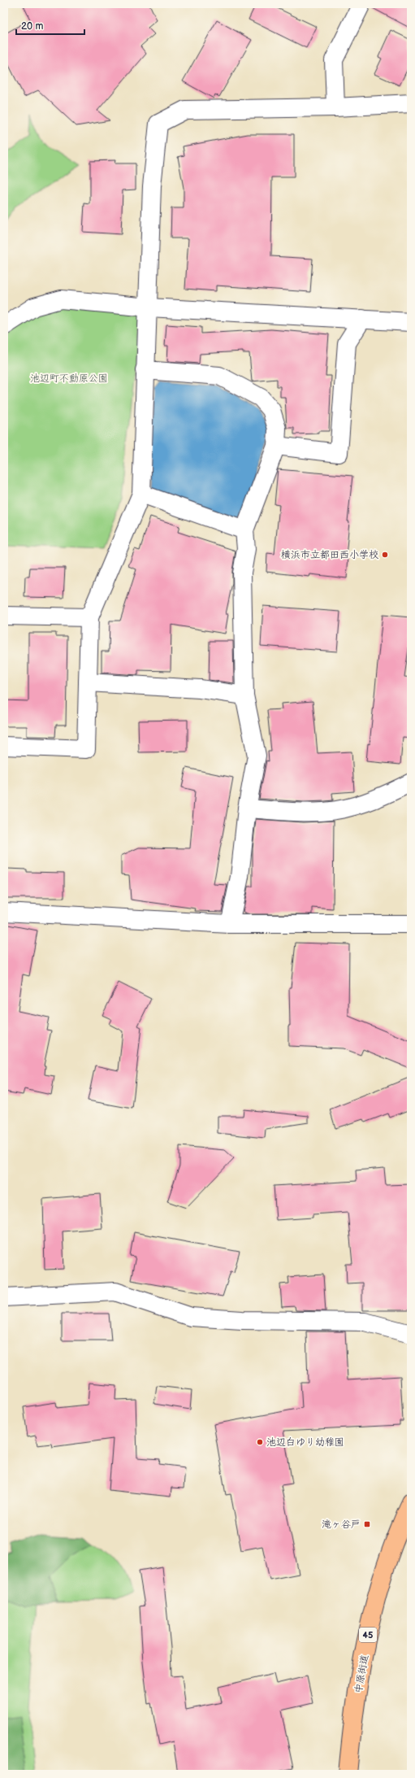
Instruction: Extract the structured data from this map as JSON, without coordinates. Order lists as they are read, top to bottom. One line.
{"streets":{"main road":["45","中原街道"]},"parks":["池辺町不動原公園"],"places":{"other":["横浜市立都田西小学校","池辺白ゆり幼稚園"],"transit":["滝ヶ谷戸"]},"scale_bar":"20 m"}
